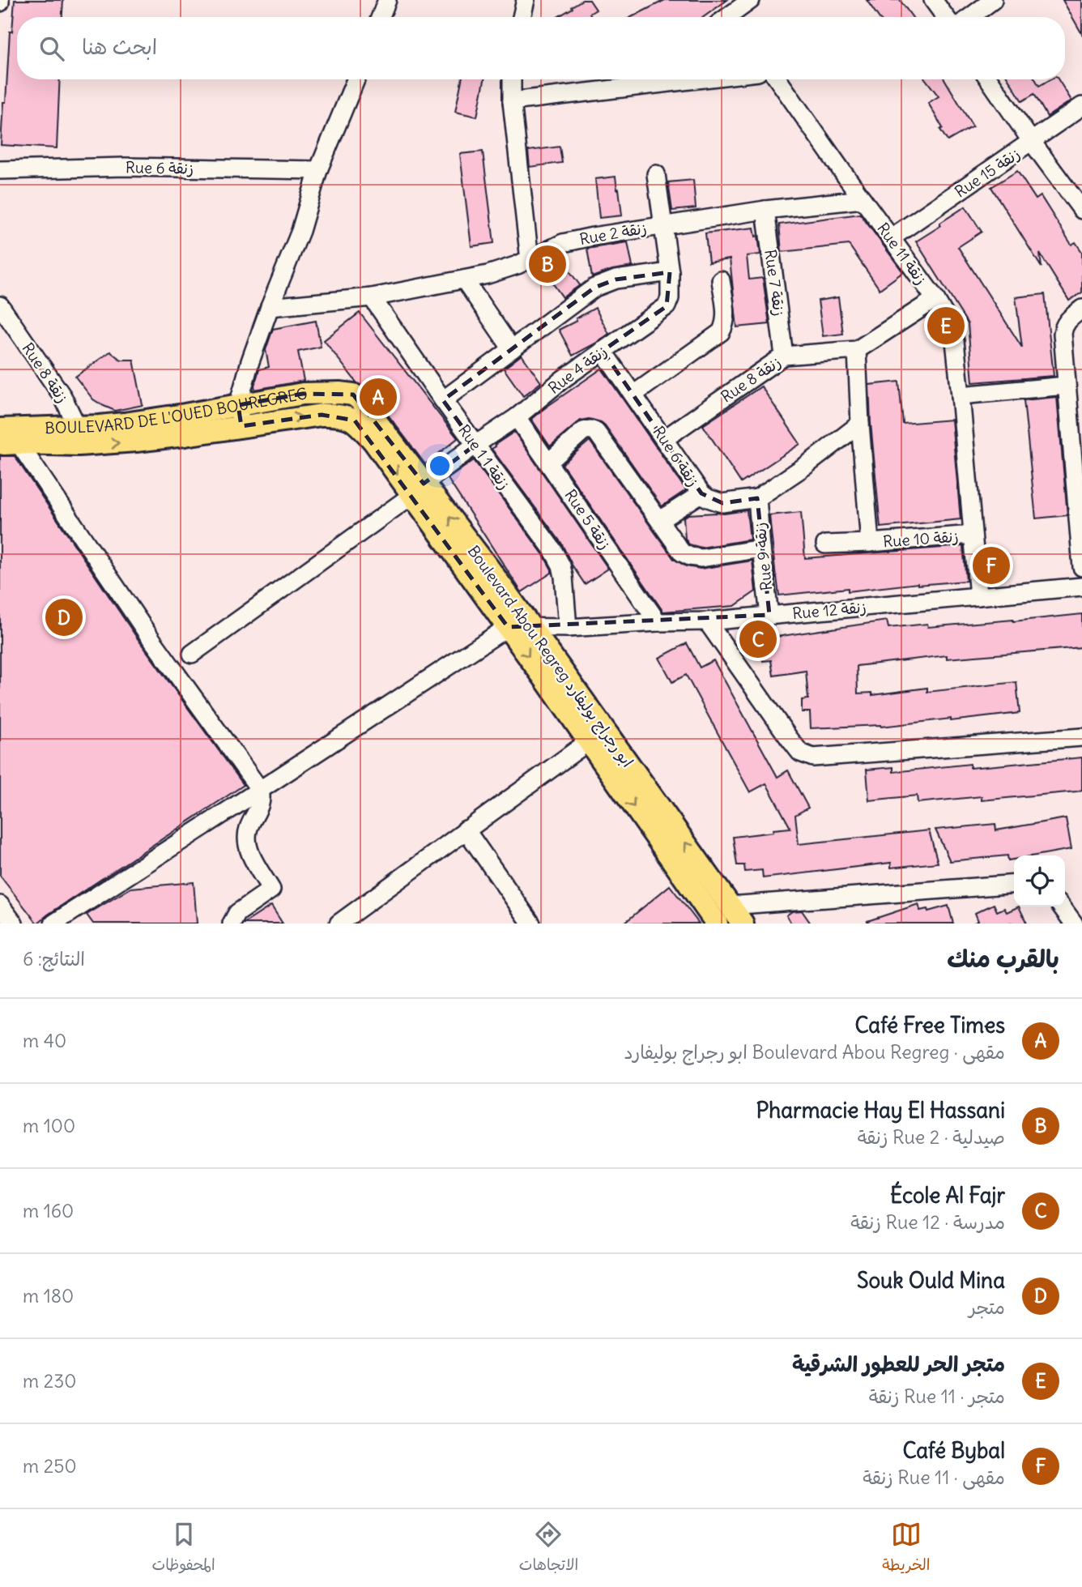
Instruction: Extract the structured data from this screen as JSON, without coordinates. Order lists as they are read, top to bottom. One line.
{"streets":{"main road":["BOULEVARD DE L'OUED BOUREGREG","Boulevard Abou Regreg ابو رجراج بوليفارد"],"street":["Rue 6 زنقة","Rue 15 زنقة","Rue 2 زنقة","Rue 11 زنقة","Rue 7 زنقة","Rue 4 زنقة","Rue 8 زنقة","Rue 1 زنقة 1","Rue 5 زنقة","Rue 10 زنقة","Rue 9 زنقة","Rue 12 زنقة"]},"crossings":[["Rue 6 زنقة","Rue 4 زنقة"],["Rue 6 زنقة","Rue 8 زنقة"],["Rue 6 زنقة","Rue 9 زنقة"],["Rue 15 زنقة","Rue 11 زنقة"],["Rue 2 زنقة","Rue 11 زنقة"],["Rue 2 زنقة","Rue 7 زنقة"],["Rue 2 زنقة","Rue 4 زنقة"],["Rue 2 زنقة","Rue 1 زنقة 1"],["Rue 11 زنقة","Rue 8 زنقة"],["Rue 11 زنقة","Rue 10 زنقة"],["Rue 11 زنقة","Rue 12 زنقة"],["Rue 7 زنقة","Rue 8 زنقة"],["Rue 4 زنقة","Rue 1 زنقة 1"],["Rue 4 زنقة","Rue 5 زنقة"],["Rue 4 زنقة","Boulevard Abou Regreg ابو رجراج بوليفارد"],["Rue 8 زنقة","BOULEVARD DE L'OUED BOUREGREG"],["BOULEVARD DE L'OUED BOUREGREG","Boulevard Abou Regreg ابو رجراج بوليفارد"],["Rue 1 زنقة 1","Rue 12 زنقة"],["Rue 5 زنقة","Rue 12 زنقة"],["Rue 9 زنقة","Rue 12 زنقة"],["Rue 12 زنقة","Boulevard Abou Regreg ابو رجراج بوليفارد"]],"page":{"search":"ابحث هنا","pins":["B","E","A","F","D","C"],"heading":["بالقرب منك","النتائج: 6"],"list":[{"mark":"A","name":"Café Free Times","note":"مقهى · Boulevard Abou Regreg ابو رجراج بوليفارد","value":"40 m"},{"mark":"B","name":"Pharmacie Hay El Hassani","note":"صيدلية · Rue 2 زنقة","value":"100 m"},{"mark":"C","name":"École Al Fajr","note":"مدرسة · Rue 12 زنقة","value":"160 m"},{"mark":"D","name":"Souk Ould Mina","note":"متجر","value":"180 m"},{"mark":"E","name":"متجر الحر للعطور الشرقية","note":"متجر · Rue 11 زنقة","value":"230 m"},{"mark":"F","name":"Café Bybal","note":"مقهى · Rue 11 زنقة","value":"250 m"}],"nav":["الخريطة","الاتجاهات","المحفوظات"]}}
